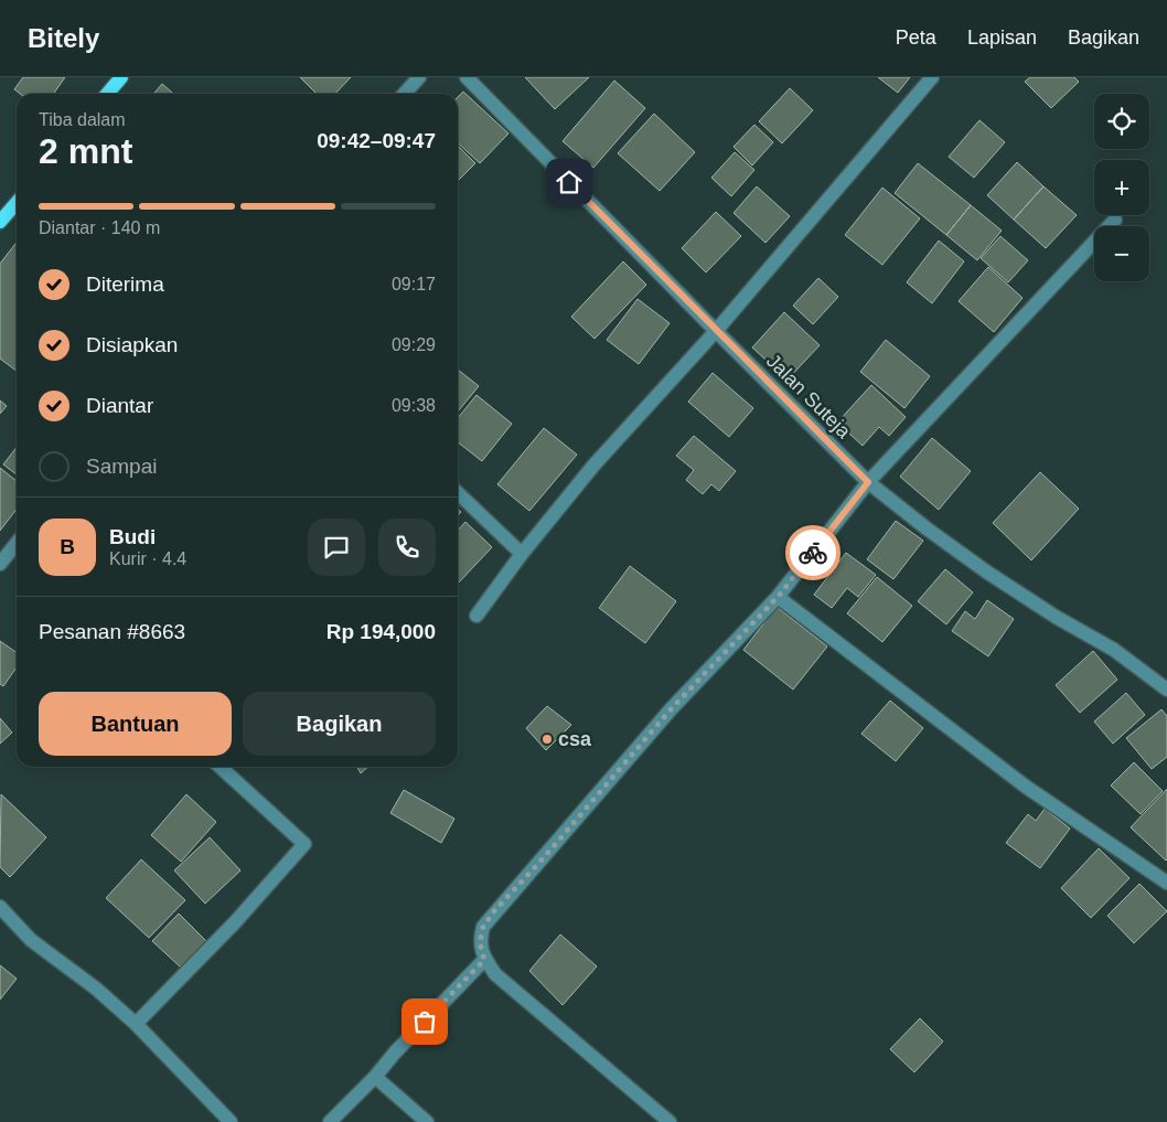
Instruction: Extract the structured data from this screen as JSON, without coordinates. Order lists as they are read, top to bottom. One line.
{"streets":{"street":["Jalan Suteja"]},"places":["csa"],"page":{"header":"Bitely","nav":["Peta","Lapisan","Bagikan"],"map_buttons":["+","−"],"heading":["2 mnt","Tiba dalam","09:42–09:47"],"panel":["Budi","Kurir · 4.4","Pesanan #8663","Rp 194,000"],"bar":"Diantar · 140 m","list":[["Diterima","09:17"],["Disiapkan","09:29"],["Diantar","09:38"],"Sampai"],"round":"B","buttons":["Bantuan","Bagikan"]}}
